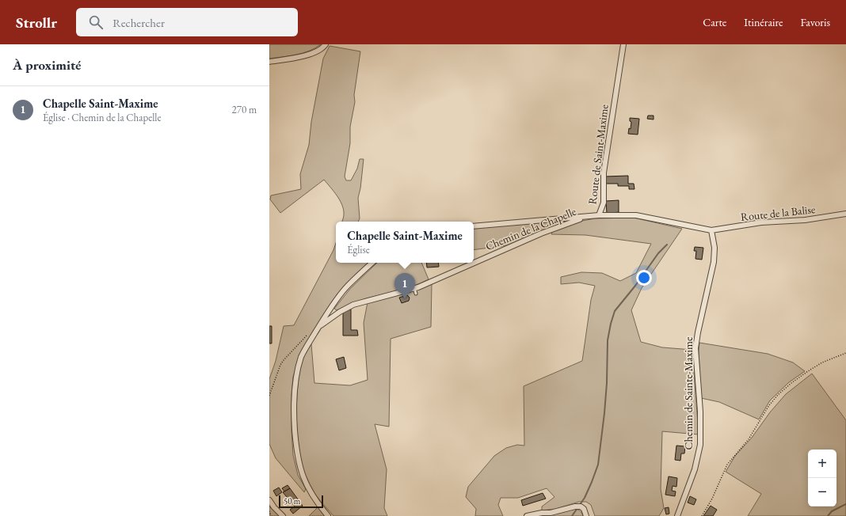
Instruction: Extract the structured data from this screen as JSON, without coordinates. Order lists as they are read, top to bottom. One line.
{"streets":{"street":["Route de Saint-Maxime","Route de la Balise","Chemin de la Chapelle","Chemin de Sainte-Maxime"]},"crossings":[["Route de Saint-Maxime","Chemin de la Chapelle"],["Route de la Balise","Chemin de Sainte-Maxime"]],"scale_bar":"50 m","page":{"header":"Strollr","search":"Rechercher","nav":["Carte","Itinéraire","Favoris"],"heading":"À proximité","list":[{"mark":"1","name":"Chapelle Saint-Maxime","note":"Église · Chemin de la Chapelle","value":"270 m"}],"popup":["Chapelle Saint-Maxime","Église"],"pins":"1","map_buttons":["+","−"],"scale":"50 m"}}
